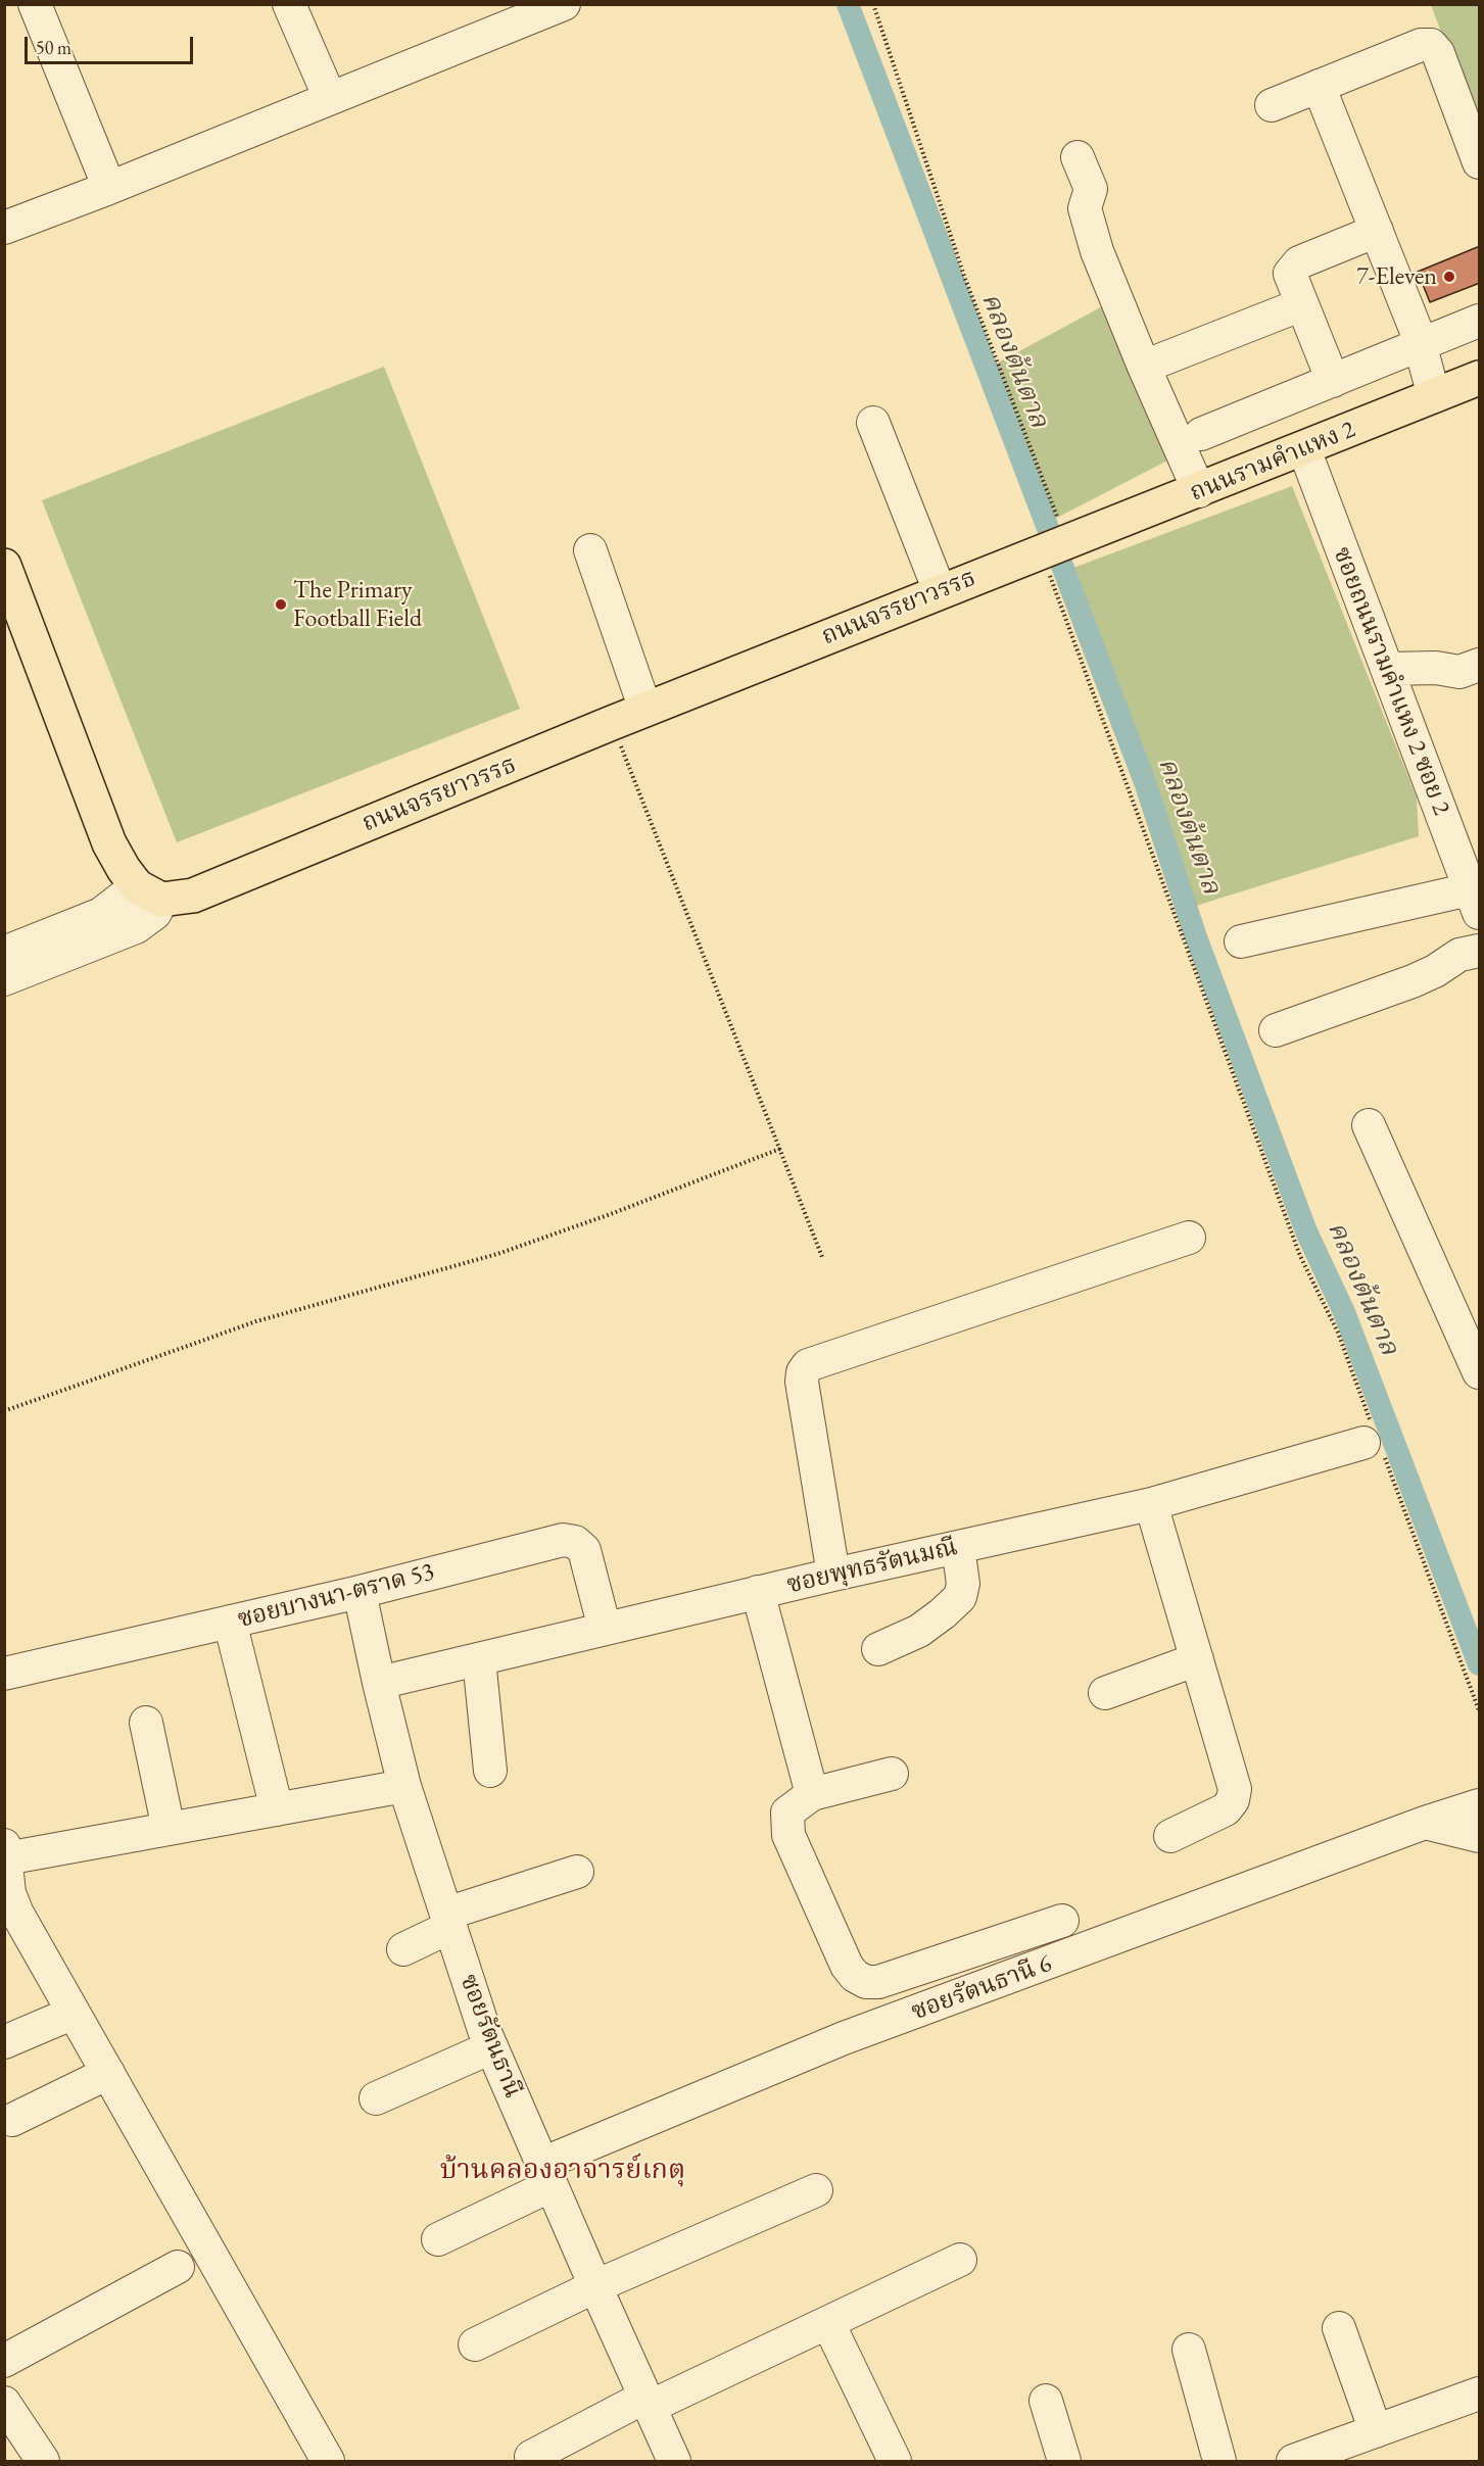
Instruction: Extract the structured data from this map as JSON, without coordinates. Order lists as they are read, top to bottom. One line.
{"streets":{"main road":["ถนนรามคำแหง 2","ถนนจรรยาวรรธ"],"street":["ซอยถนนรามคำแหง 2 ซอย 2","ซอยพุทธรัตนมณี","ซอยบางนา-ตราด 53","ซอยรัตนธานี 6","ซอยรัตนธานี"]},"crossings":[["ถนนรามคำแหง 2","ถนนจรรยาวรรธ"],["ถนนรามคำแหง 2","ซอยถนนรามคำแหง 2 ซอย 2"],["ซอยพุทธรัตนมณี","ซอยบางนา-ตราด 53"],["ซอยพุทธรัตนมณี","ซอยรัตนธานี"],["ซอยบางนา-ตราด 53","ซอยรัตนธานี"],["ซอยรัตนธานี 6","ซอยรัตนธานี"]],"districts":["บ้านคลองอาจารย์เกตุ"],"water":["คลองต้นตาล"],"places":["7-Eleven","The Primary Football Field"],"scale_bar":"50 m"}
